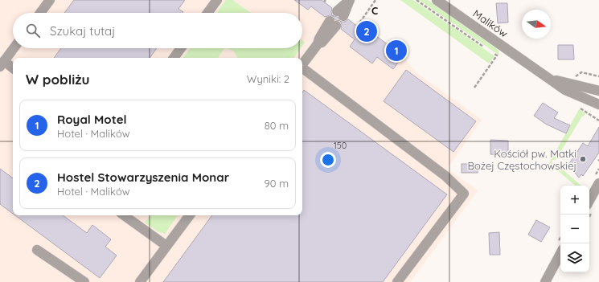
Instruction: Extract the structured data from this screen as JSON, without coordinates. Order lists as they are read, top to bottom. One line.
{"streets":{"street":["Malików"]},"places":["Kościół pw. Matki Bożej Częstochowskiej"],"house_numbers":["150"],"north":"right","page":{"search":"Szukaj tutaj","pins":["2","1"],"heading":["W pobliżu","Wyniki: 2"],"list":[{"mark":"1","name":"Royal Motel","note":"Hotel · Malików","value":"80 m"},{"mark":"2","name":"Hostel Stowarzyszenia Monar","note":"Hotel · Malików","value":"90 m"}],"map_buttons":["+","−"]},"grid":{"columns":["C"]}}
